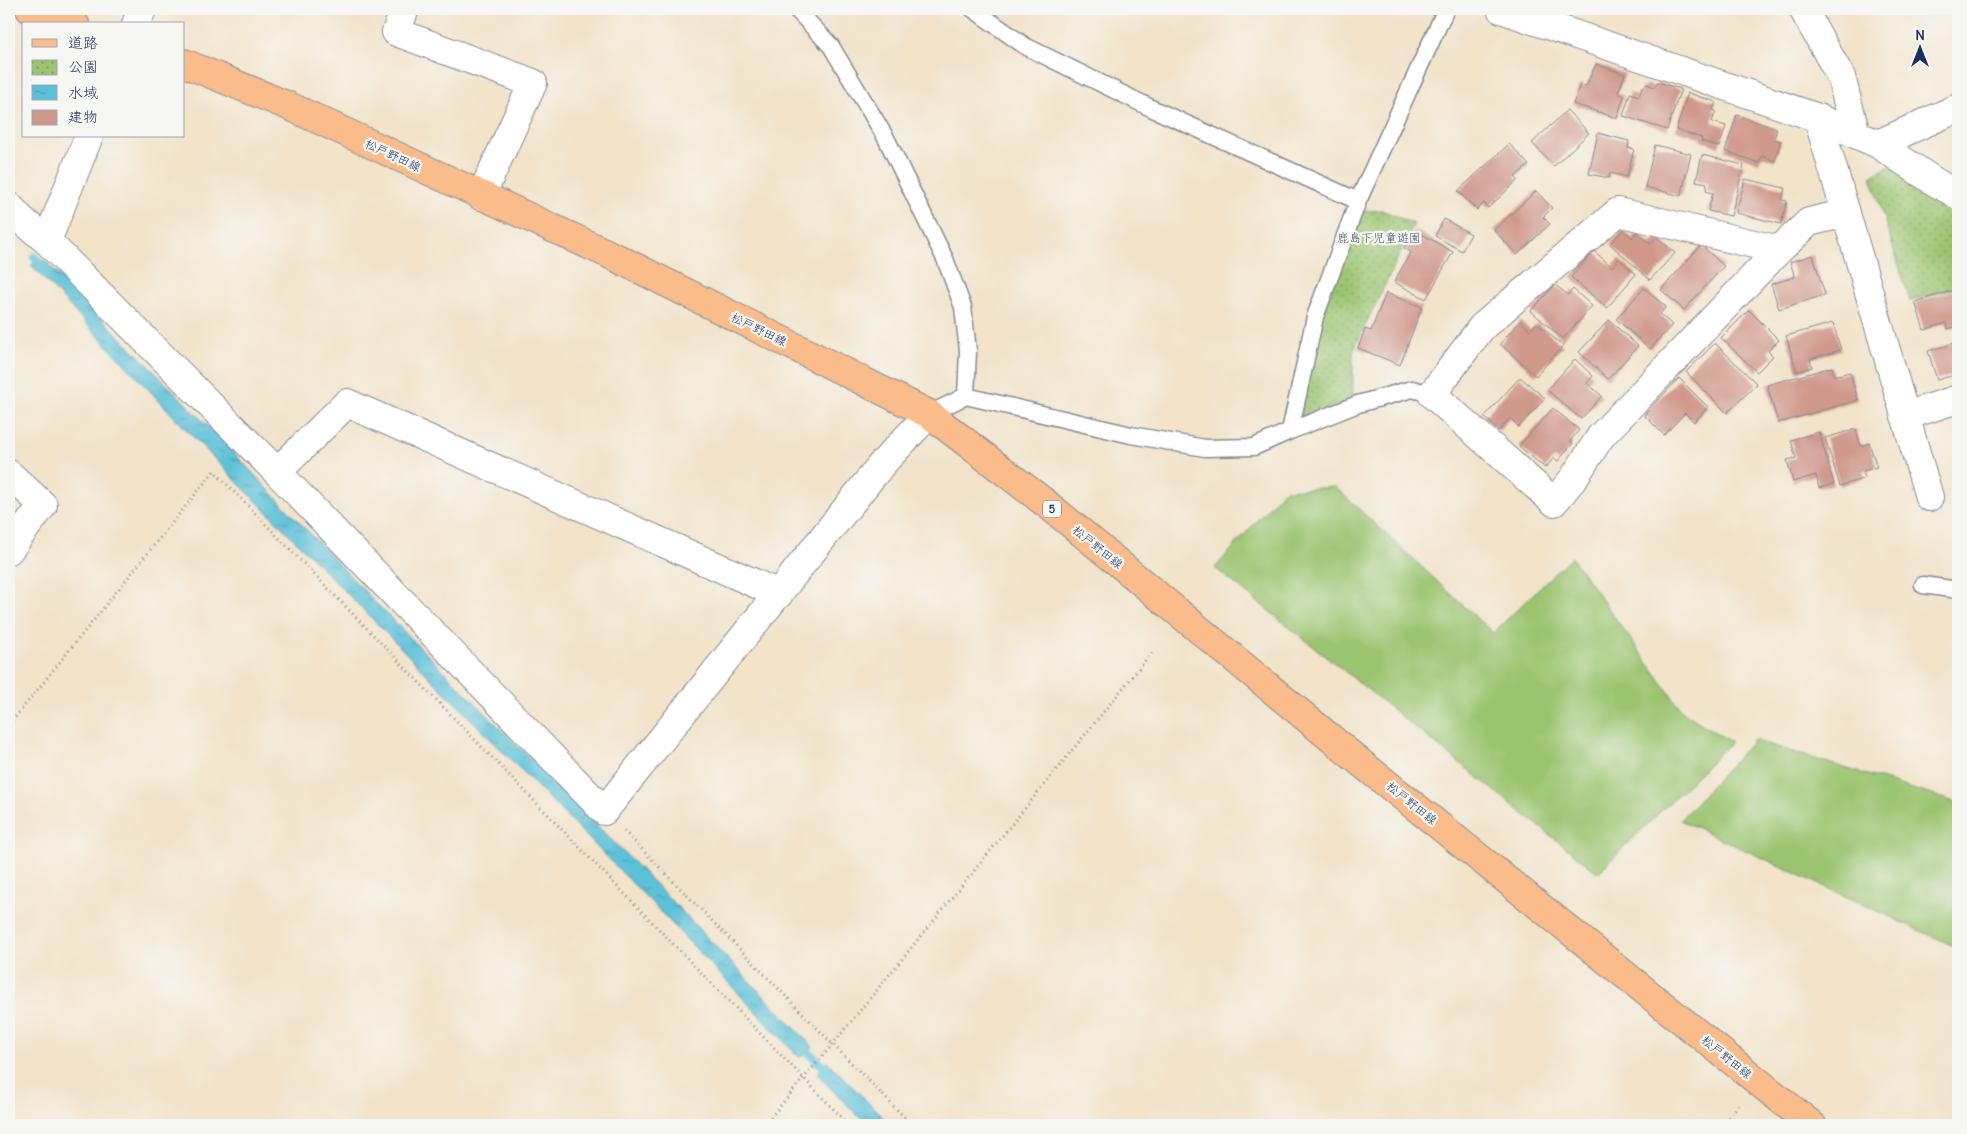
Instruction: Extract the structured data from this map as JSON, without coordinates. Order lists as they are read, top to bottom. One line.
{"streets":{"main road":["松戸野田線","5"]},"parks":["鹿島下児童遊園"],"legend":["道路","公園","水域","建物"],"north":"top"}
